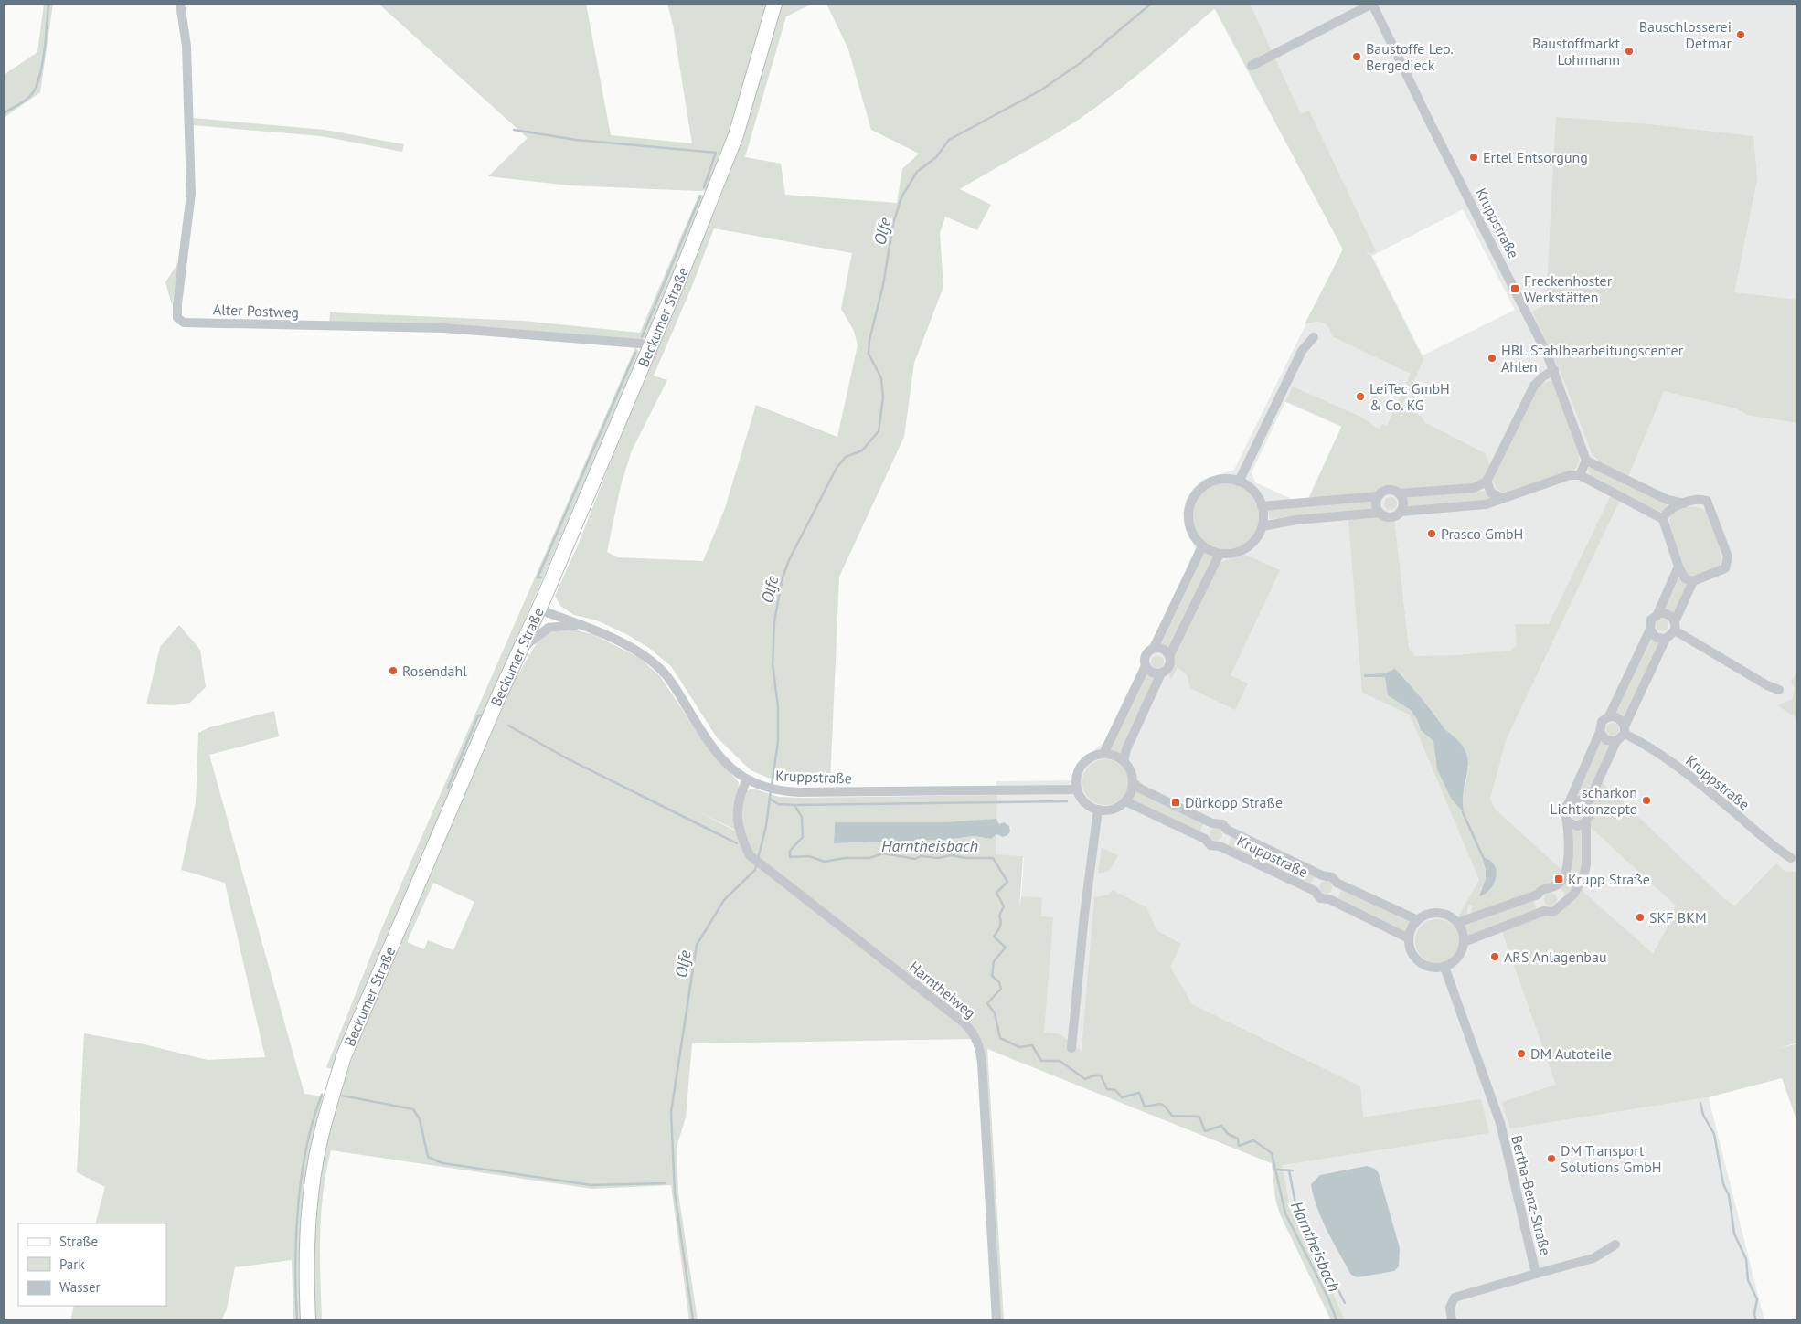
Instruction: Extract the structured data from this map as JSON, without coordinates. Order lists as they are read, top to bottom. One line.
{"streets":{"main road":["Beckumer Straße"],"street":["Kruppstraße","Alter Postweg","Harntheiweg","Bertha-Benz-Straße"]},"crossings":[["Kruppstraße","Beckumer Straße"],["Kruppstraße","Harntheiweg"],["Kruppstraße","Bertha-Benz-Straße"],["Alter Postweg","Beckumer Straße"]],"water":["Olfe","Harntheisbach"],"places":{"other":["Bauschlosserei Detmar","Baustoffmarkt Lohrmann","Baustoffe Leo. Bergedieck","Ertel Entsorgung","HBL Stahlbearbeitungscenter Ahlen","LeiTec GmbH & Co. KG","Prasco GmbH","Rosendahl","scharkon Lichtkonzepte","SKF BKM","ARS Anlagenbau","DM Autoteile","DM Transport Solutions GmbH"],"transit":["Freckenhoster Werkstätten","Dürkopp Straße","Krupp Straße"]},"legend":["Straße","Park","Wasser"]}
